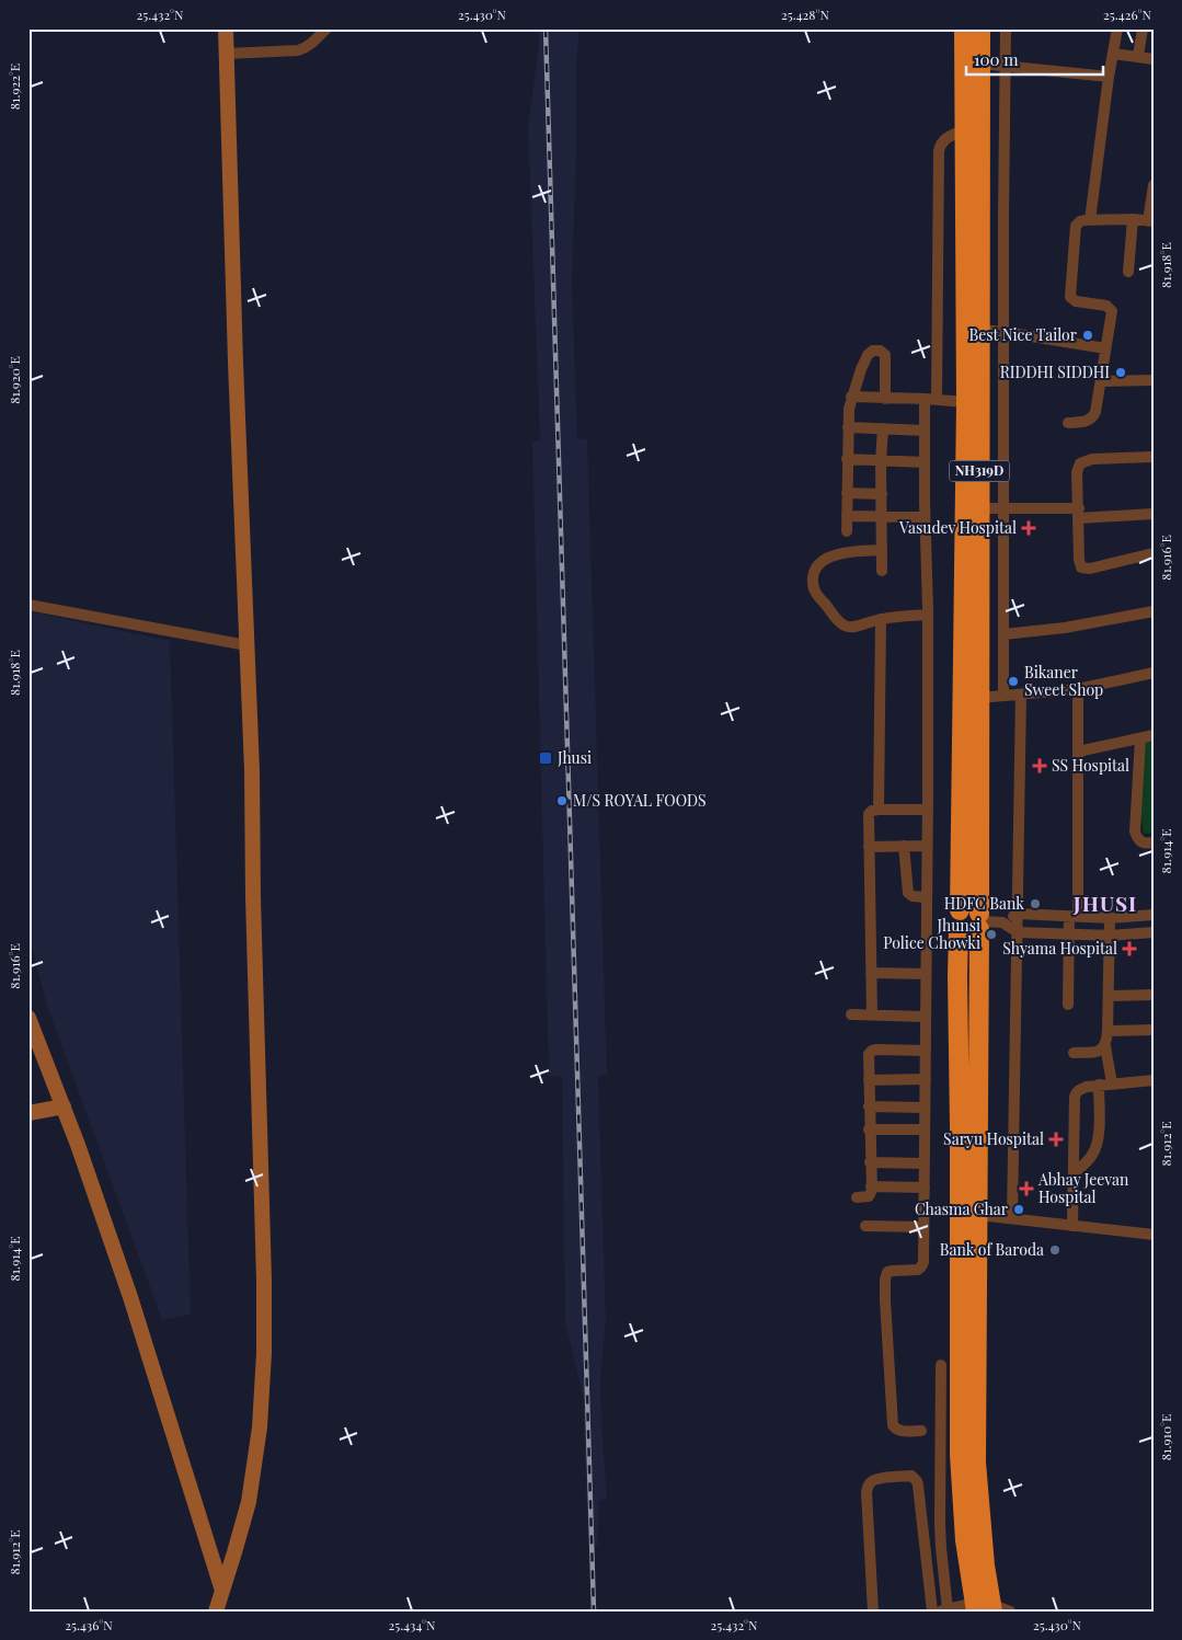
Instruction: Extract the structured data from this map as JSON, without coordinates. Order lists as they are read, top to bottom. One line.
{"streets":{"highway":["NH319D"]},"districts":["JHUSI"],"places":{"other":["Best Nice Tailor","RIDDHI SIDDHI","Bikaner Sweet Shop","M/S ROYAL FOODS","HDFC Bank","Jhunsi Police Chowki","Chasma Ghar","Bank of Baroda"],"health":["Vasudev Hospital","SS Hospital","Shyama Hospital","Saryu Hospital","Abhay Jeevan Hospital"],"transit":["Jhusi"]},"scale_bar":"100 m","coordinates":["25.432°N","25.430°N","25.428°N","25.426°N","81.922°E","81.918°E","81.920°E","81.916°E","81.914°E","81.912°E","81.910°E","25.436°N","25.434°N"]}
